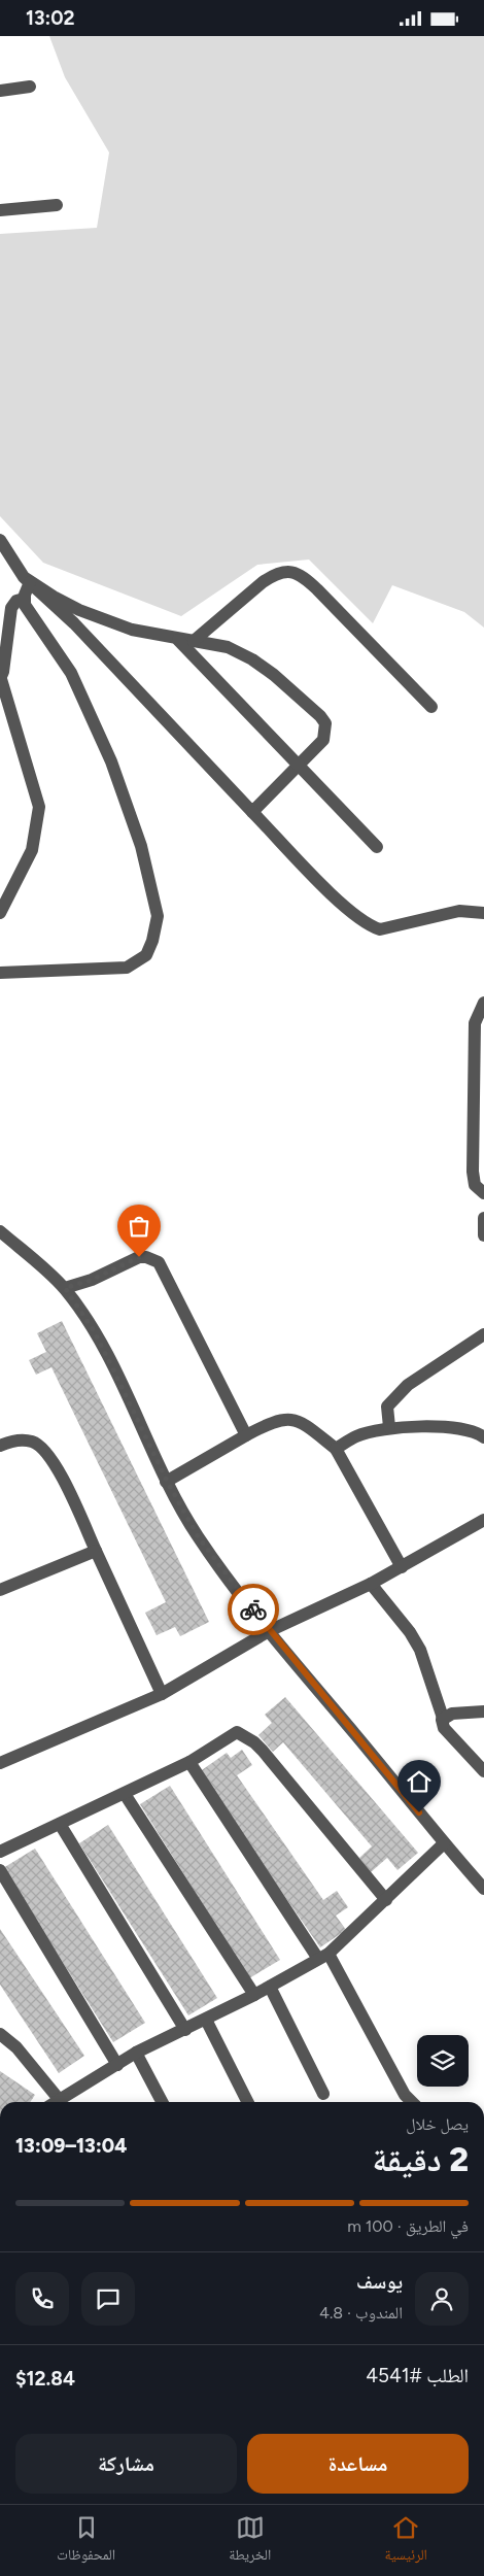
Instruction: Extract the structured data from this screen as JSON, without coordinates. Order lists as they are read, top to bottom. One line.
{"page":{"status":"13:02","heading":["2 دقيقة","يصل خلال","13:04–13:09"],"panel":["يوسف","المندوب · 4.8","الطلب #4541","$12.84"],"bar":"في الطريق · 100 m","buttons":["مساعدة","مشاركة"],"tabs":["الرئيسية","الخريطة","المحفوظات"]}}
